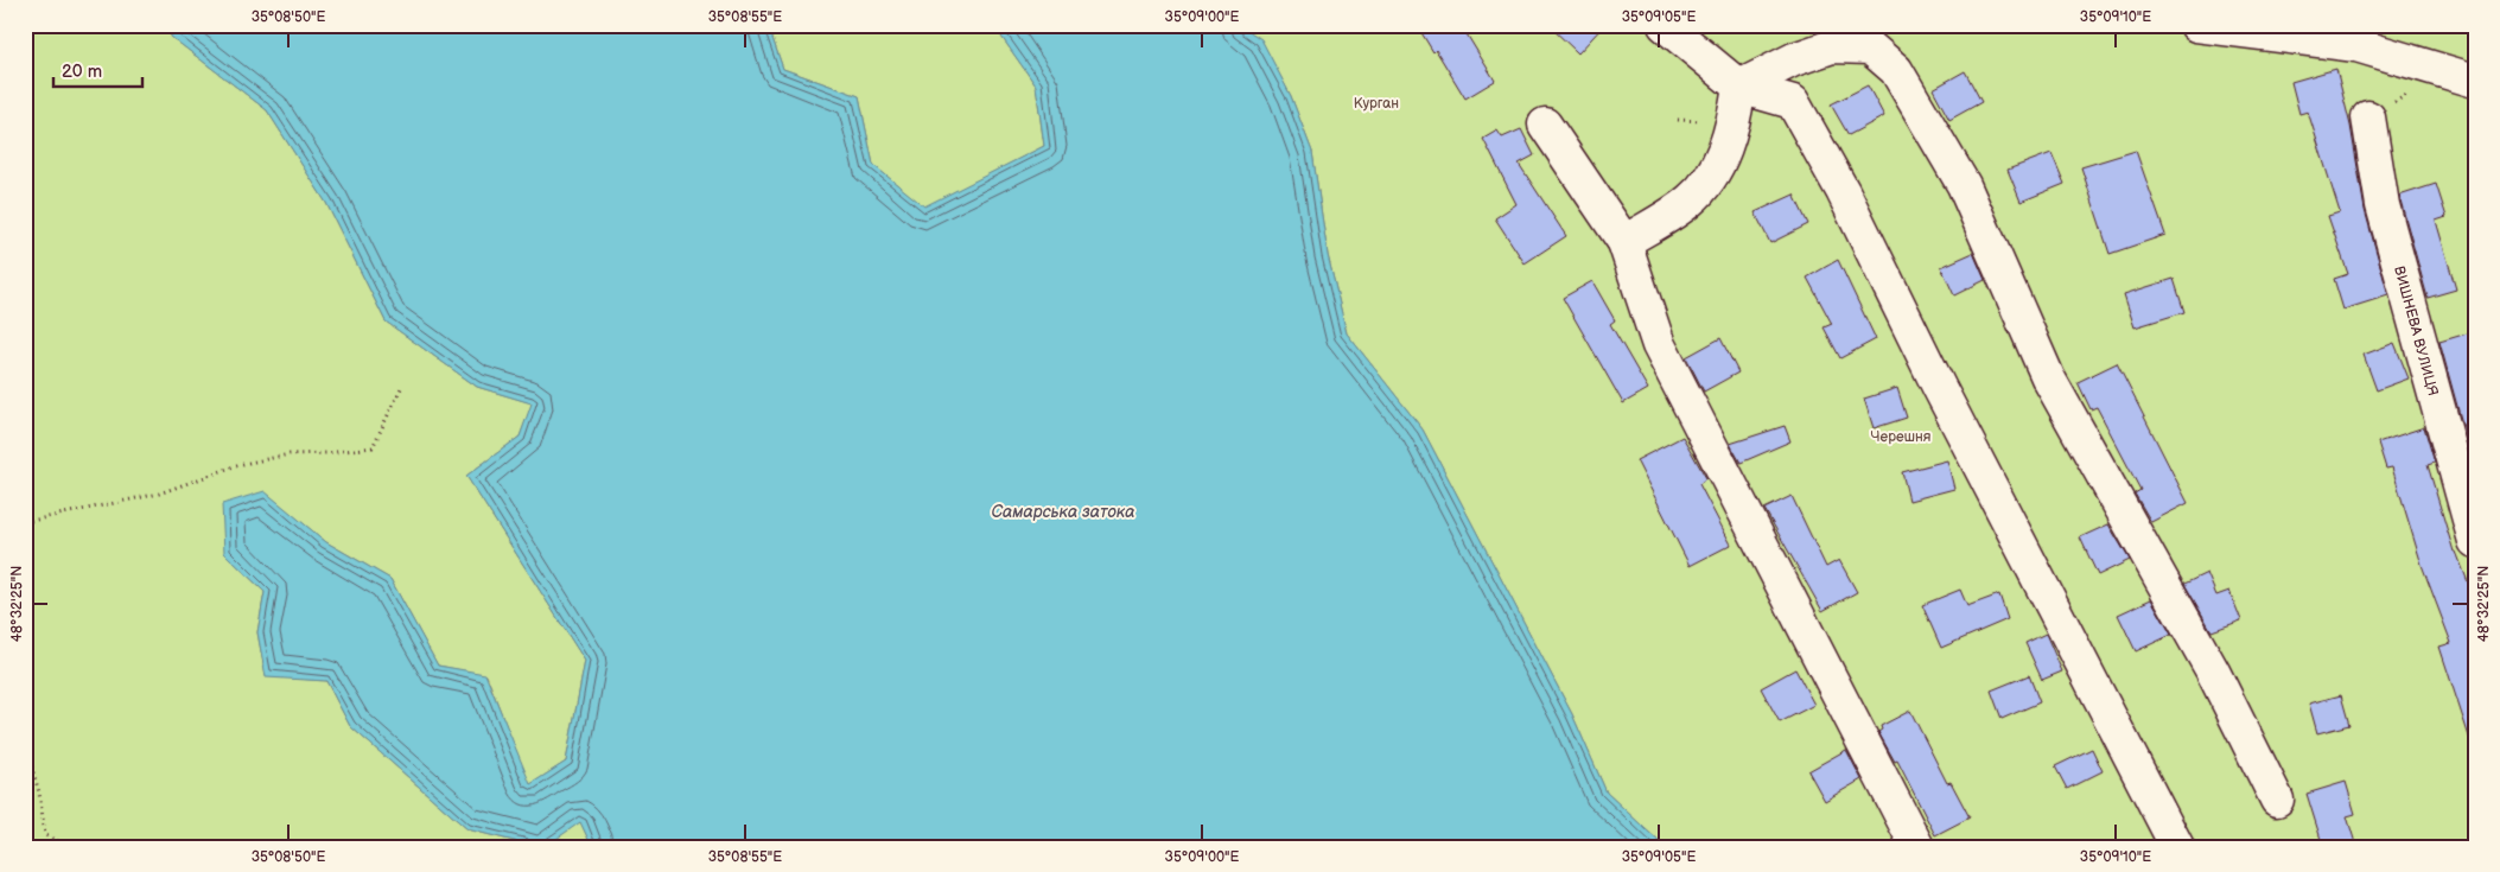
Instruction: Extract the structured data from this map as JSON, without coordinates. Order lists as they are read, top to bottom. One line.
{"streets":{"street":["ВИШНЕВА ВУЛИЦЯ"]},"water":["Самарська затока"],"parks":["Курган","Черешня"],"scale_bar":"20 m","coordinates":["35°08'50\"E","35°08'55\"E","35°09'00\"E","35°09'05\"E","35°09'10\"E","48°32'25\"N"]}
